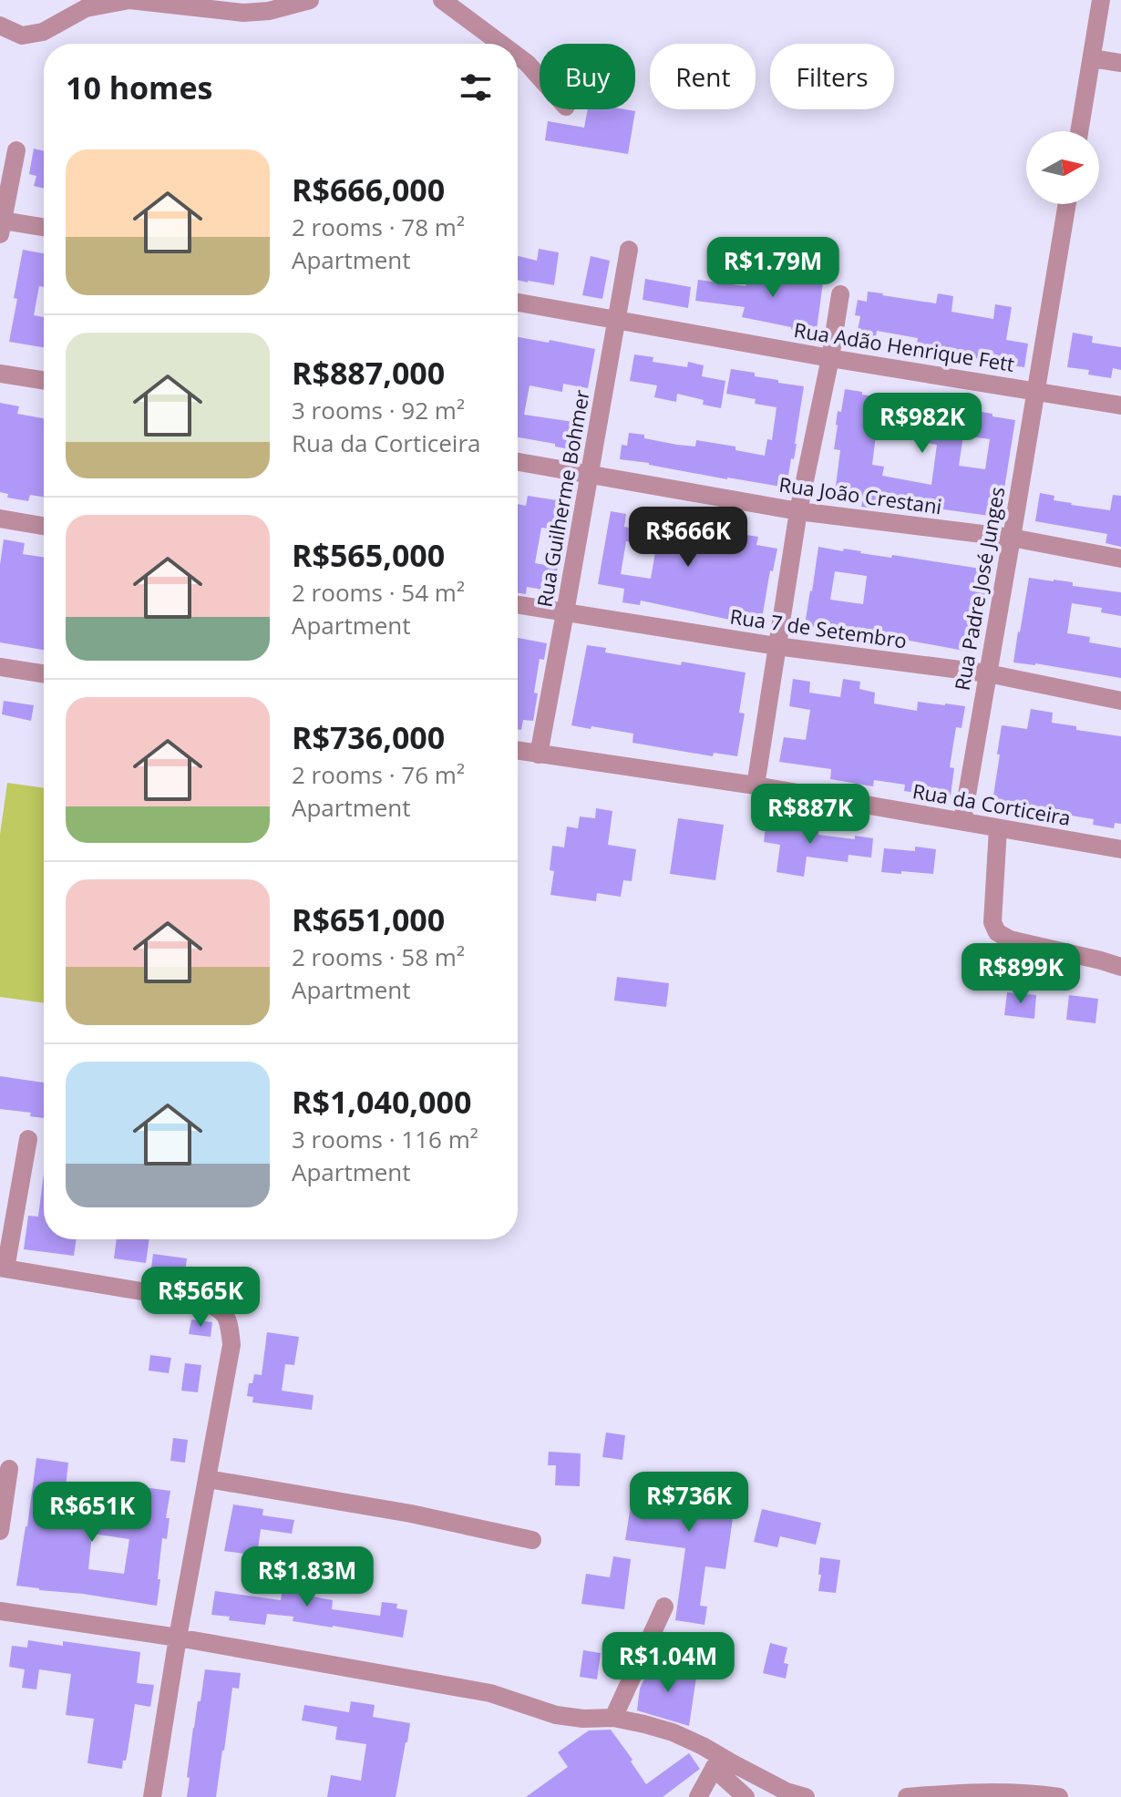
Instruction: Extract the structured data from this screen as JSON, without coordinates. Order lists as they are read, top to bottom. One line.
{"streets":{"street":["Rua Adão Henrique Fett","Rua João Crestani","Rua Guilherme Bohmer","Rua Padre José Junges","Rua 7 de Setembro","Rua da Corticeira"]},"crossings":[["Rua Adão Henrique Fett","Rua Guilherme Bohmer"],["Rua Adão Henrique Fett","Rua Padre José Junges"],["Rua João Crestani","Rua Guilherme Bohmer"],["Rua João Crestani","Rua Padre José Junges"],["Rua Guilherme Bohmer","Rua 7 de Setembro"],["Rua Guilherme Bohmer","Rua da Corticeira"],["Rua Padre José Junges","Rua 7 de Setembro"],["Rua Padre José Junges","Rua da Corticeira"]],"north":"right","page":{"chip":["Buy","Rent","Filters"],"heading":"10 homes","list":[{"name":"R$666,000","note":"2 rooms · 78 m² · Apartment"},{"name":"R$887,000","note":"3 rooms · 92 m² · Rua da Corticeira"},{"name":"R$565,000","note":"2 rooms · 54 m² · Apartment"},{"name":"R$736,000","note":"2 rooms · 76 m² · Apartment"},{"name":"R$651,000","note":"2 rooms · 58 m² · Apartment"},{"name":"R$1,040,000","note":"3 rooms · 116 m² · Apartment"}],"price":["R$1.79M","R$982K","R$666K","R$887K","R$899K","R$565K","R$736K","R$651K","R$1.83M","R$1.04M"]}}
